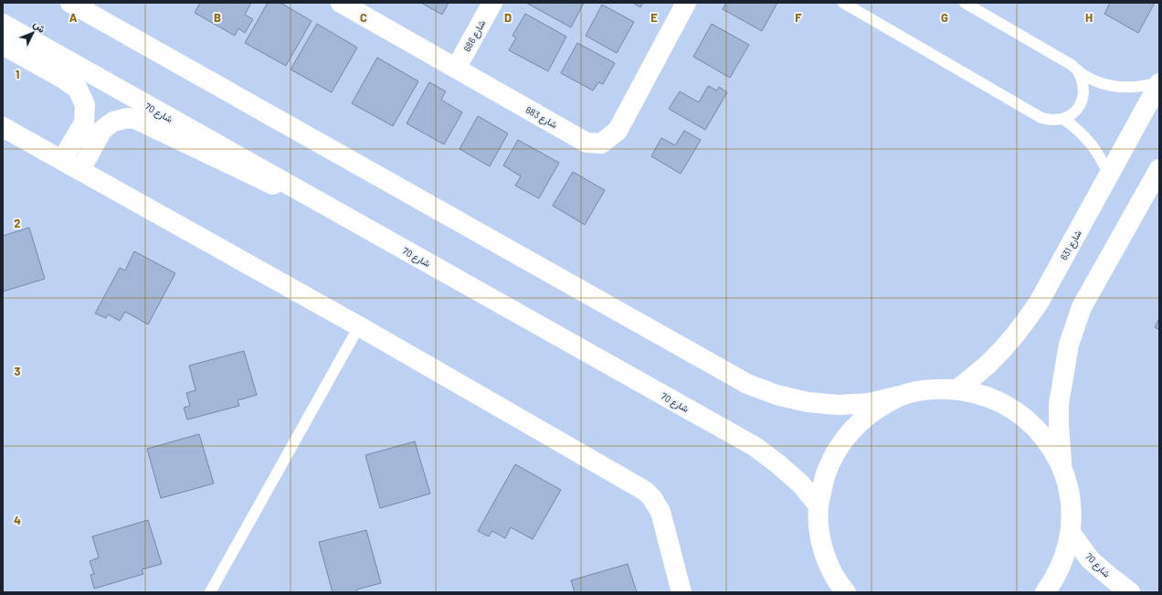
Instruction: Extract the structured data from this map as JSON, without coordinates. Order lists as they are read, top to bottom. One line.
{"streets":{"main road":["شارع 686","شارع 70","شارع 683","شارع 631"]},"crossings":[["شارع 686","شارع 683"]],"north":"top right","grid":{"columns":["A","B","C","D","E","F","G","H"],"rows":["1","2","3","4"]}}
